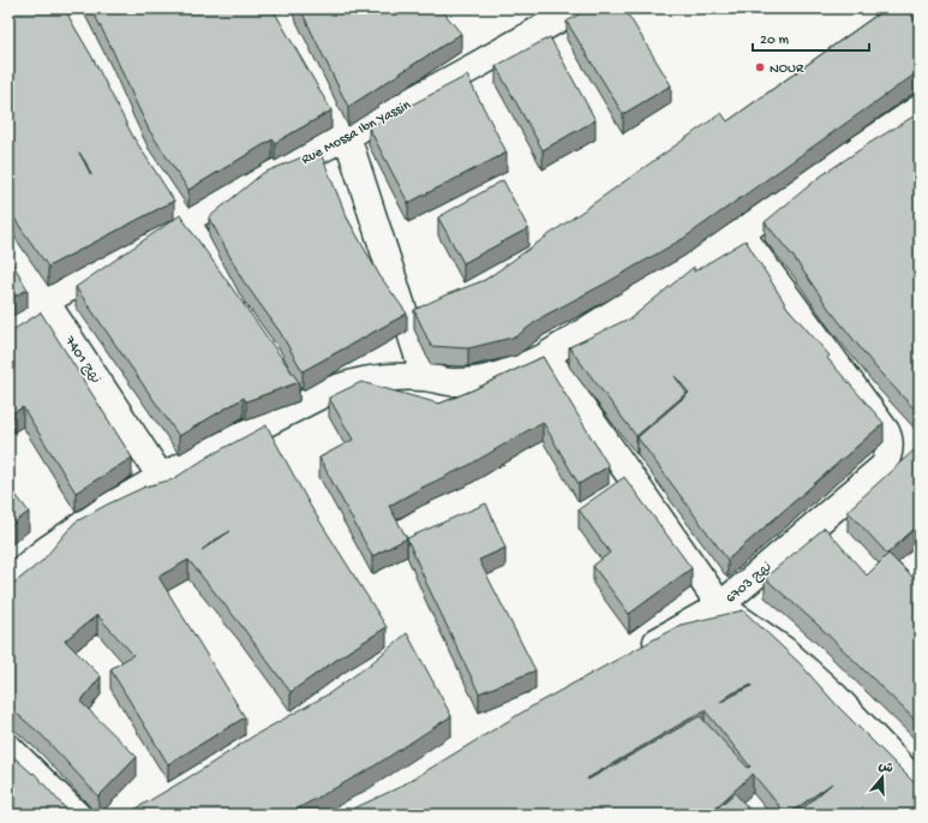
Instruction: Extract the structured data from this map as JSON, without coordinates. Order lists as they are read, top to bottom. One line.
{"streets":{"street":["Rue Mossa Ibn Yassin","نهج 7401","نهج 6703"]},"crossings":[["Rue Mossa Ibn Yassin","نهج 7401"]],"places":["NOUR"],"scale_bar":"20 m","north":"top"}
